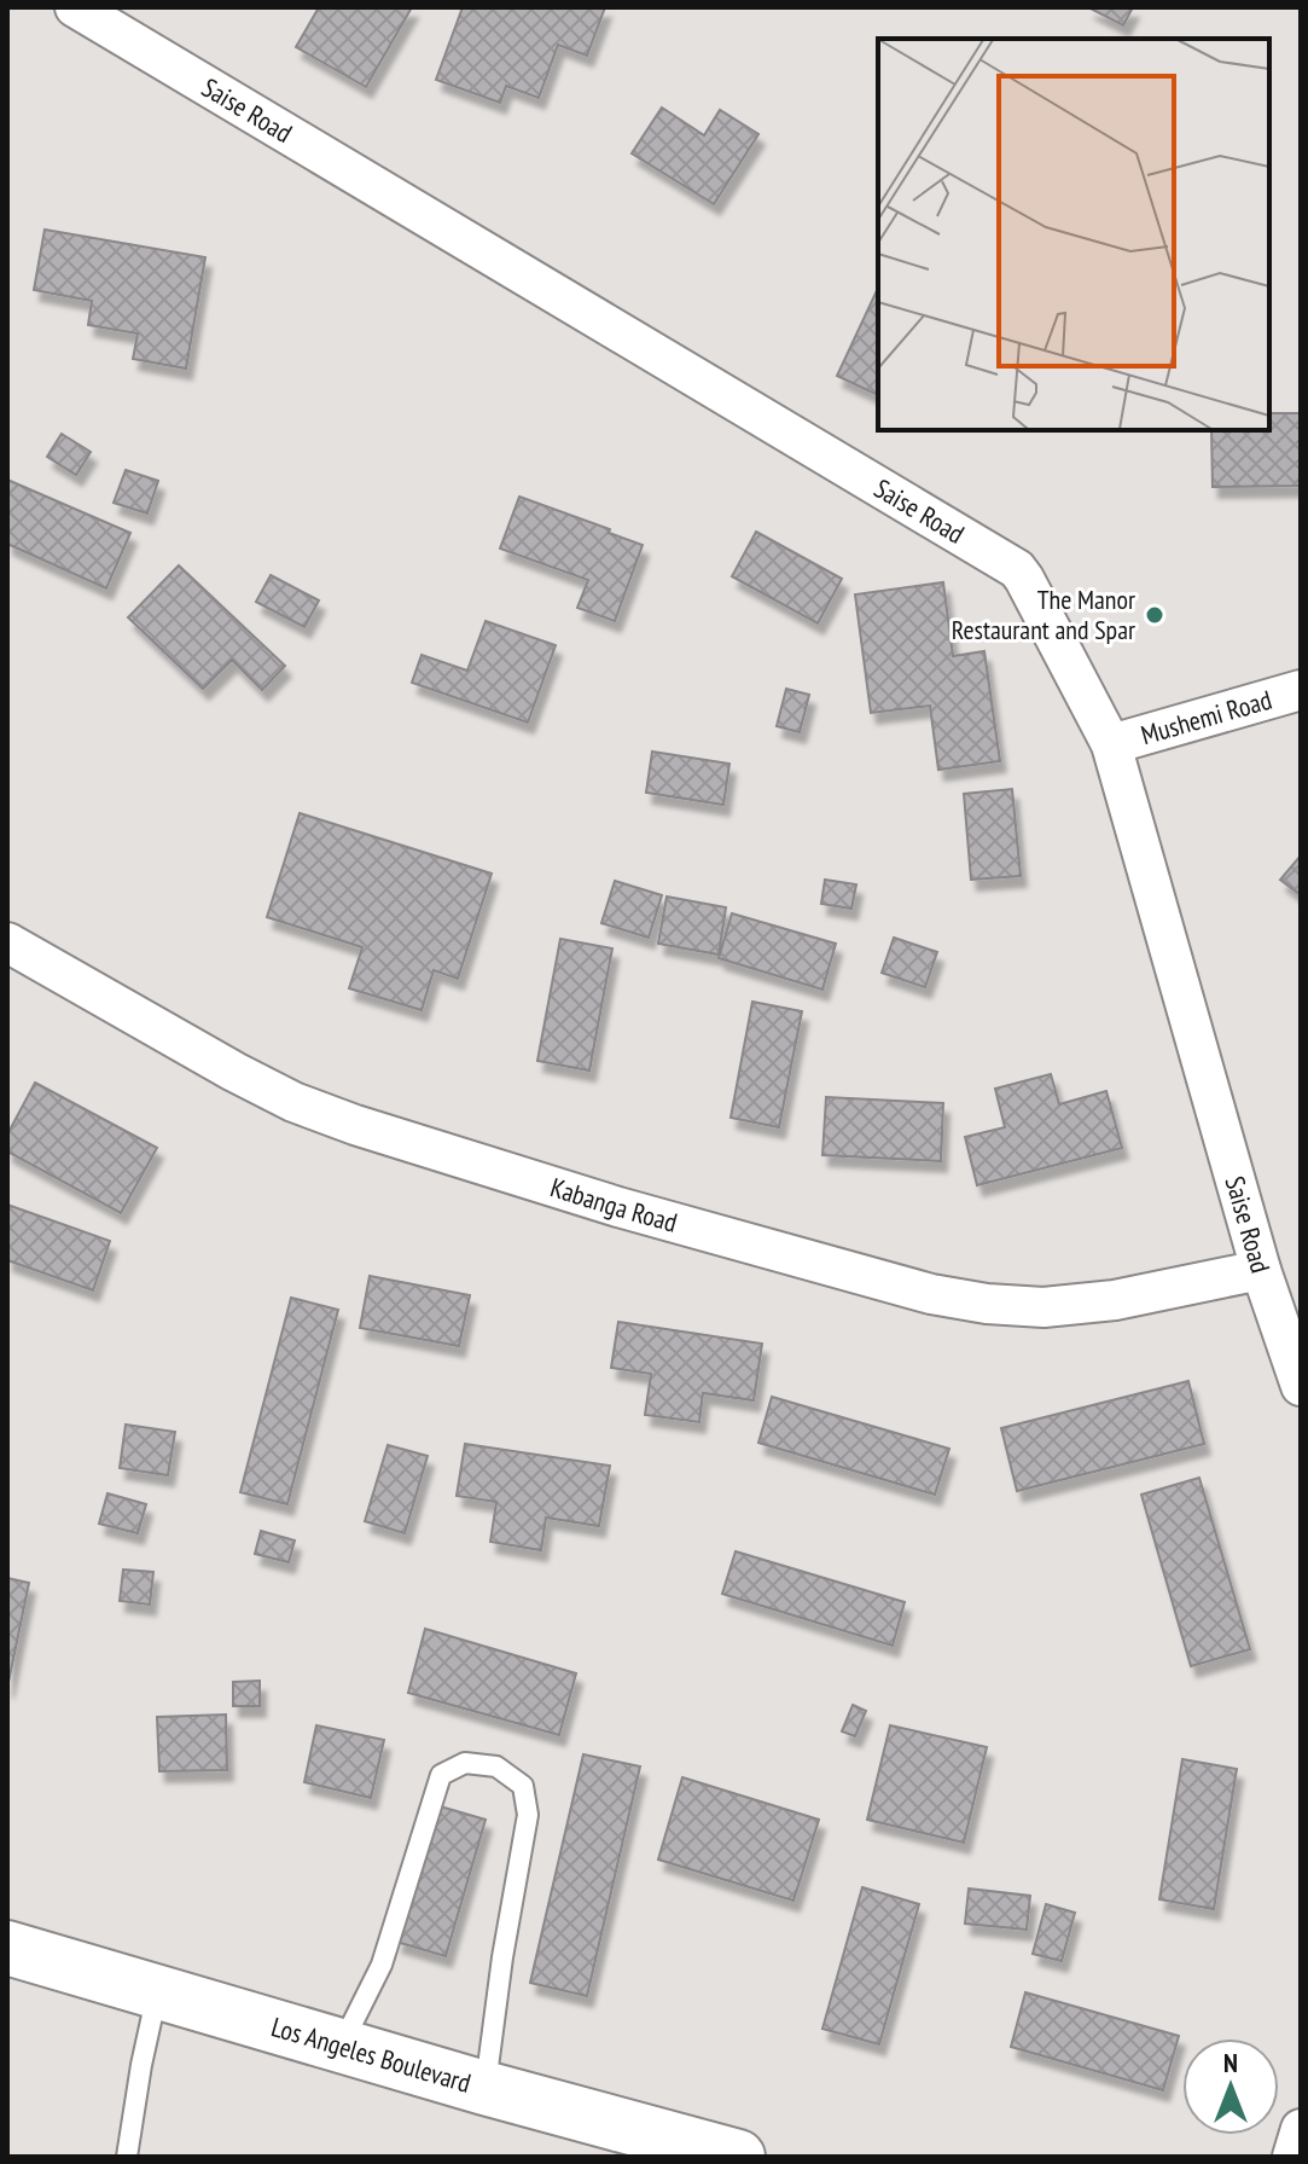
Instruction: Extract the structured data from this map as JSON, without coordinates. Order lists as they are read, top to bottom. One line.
{"streets":{"main road":["Los Angeles Boulevard"],"street":["Saise Road","Mushemi Road","Kabanga Road"]},"crossings":[["Saise Road","Mushemi Road"],["Saise Road","Kabanga Road"]],"places":["The Manor Restaurant and Spar"],"north":"top"}
